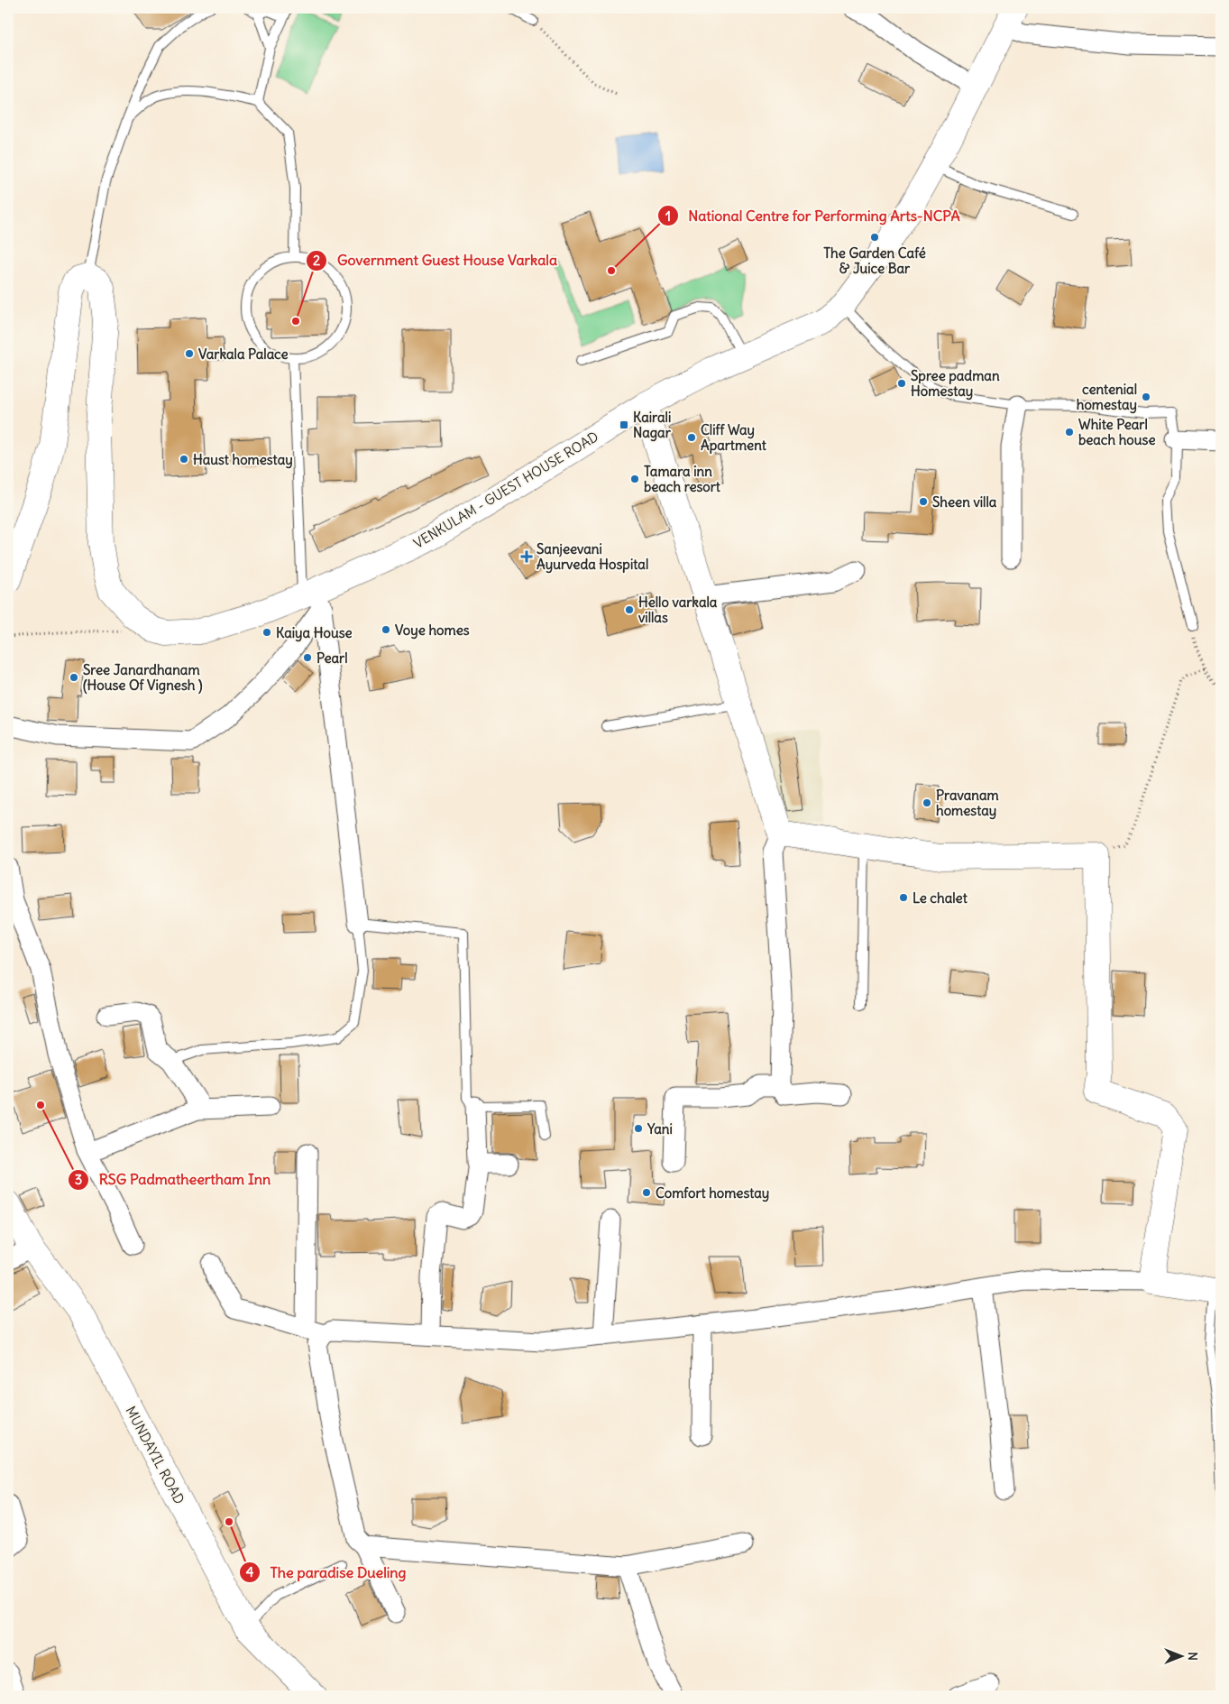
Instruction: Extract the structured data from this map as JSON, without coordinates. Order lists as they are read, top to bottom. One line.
{"streets":{"main road":["VENKULAM - GUEST HOUSE ROAD","MUNDAYIL ROAD"]},"places":{"other":["The Garden Café & Juice Bar","National Centre for Performing Arts-NCPA","Government Guest House Varkala","Varkala Palace","Spree padman Homestay","centenial homestay","White Pearl beach house","Cliff Way Apartment","Haust homestay","Tamara inn beach resort","Sheen villa","Hello varkala villas","Voye homes","Kaiya House","Pearl","Sree Janardhanam (House Of Vignesh )","Pravanam homestay","Le chalet","RSG Padmatheertham Inn","Yani","Comfort homestay","The paradise Dueling"],"transit":["Kairali Nagar"],"health":["Sanjeevani Ayurveda Hospital"]},"north":"right"}
